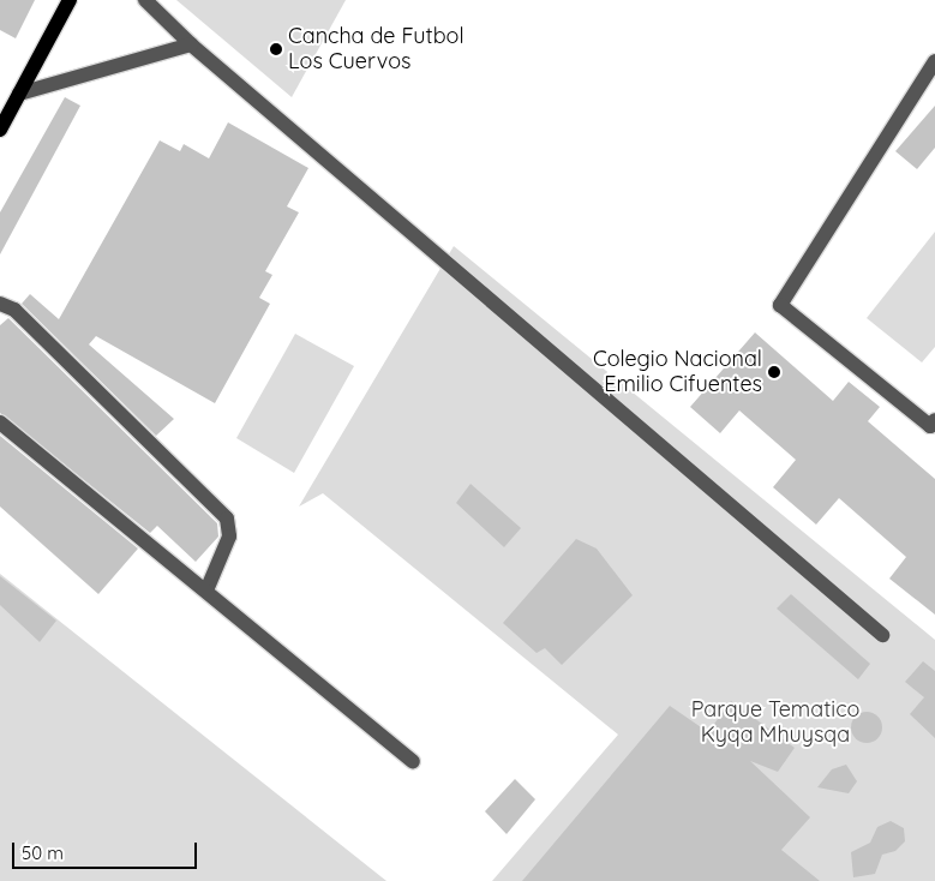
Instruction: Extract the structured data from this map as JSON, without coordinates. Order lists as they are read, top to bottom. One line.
{"parks":["Parque Tematico Kyqa Mhuysqa"],"places":["Cancha de Futbol Los Cuervos","Colegio Nacional Emilio Cifuentes"],"scale_bar":"50 m"}
